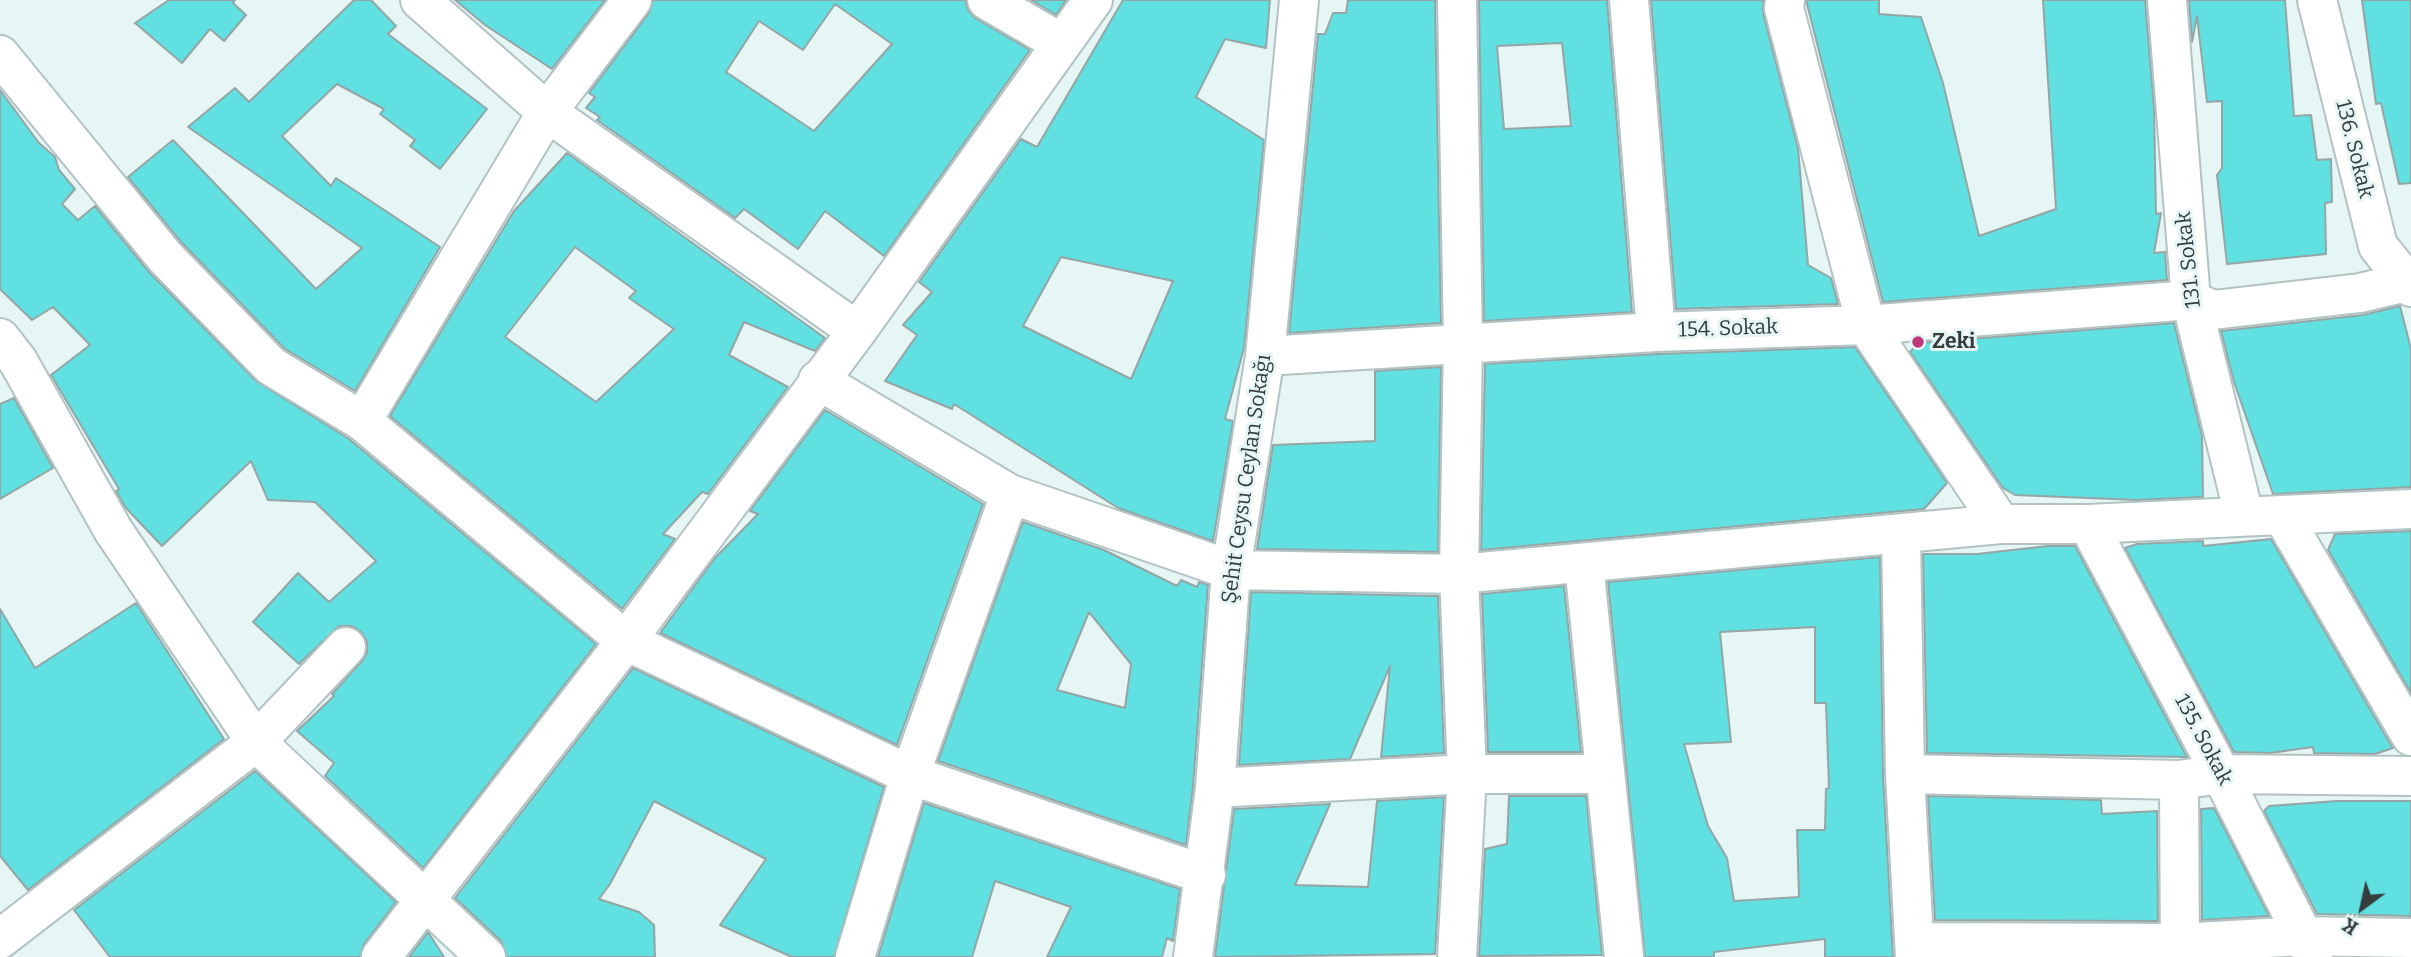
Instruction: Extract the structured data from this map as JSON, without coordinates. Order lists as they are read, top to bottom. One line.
{"streets":{"street":["136. Sokak","131. Sokak","154. Sokak","Şehit Ceysu Ceylan Sokağı","135. Sokak"]},"crossings":[["136. Sokak","154. Sokak"],["131. Sokak","154. Sokak"],["154. Sokak","Şehit Ceysu Ceylan Sokağı"]],"places":["Zeki"],"north":"bottom left"}
